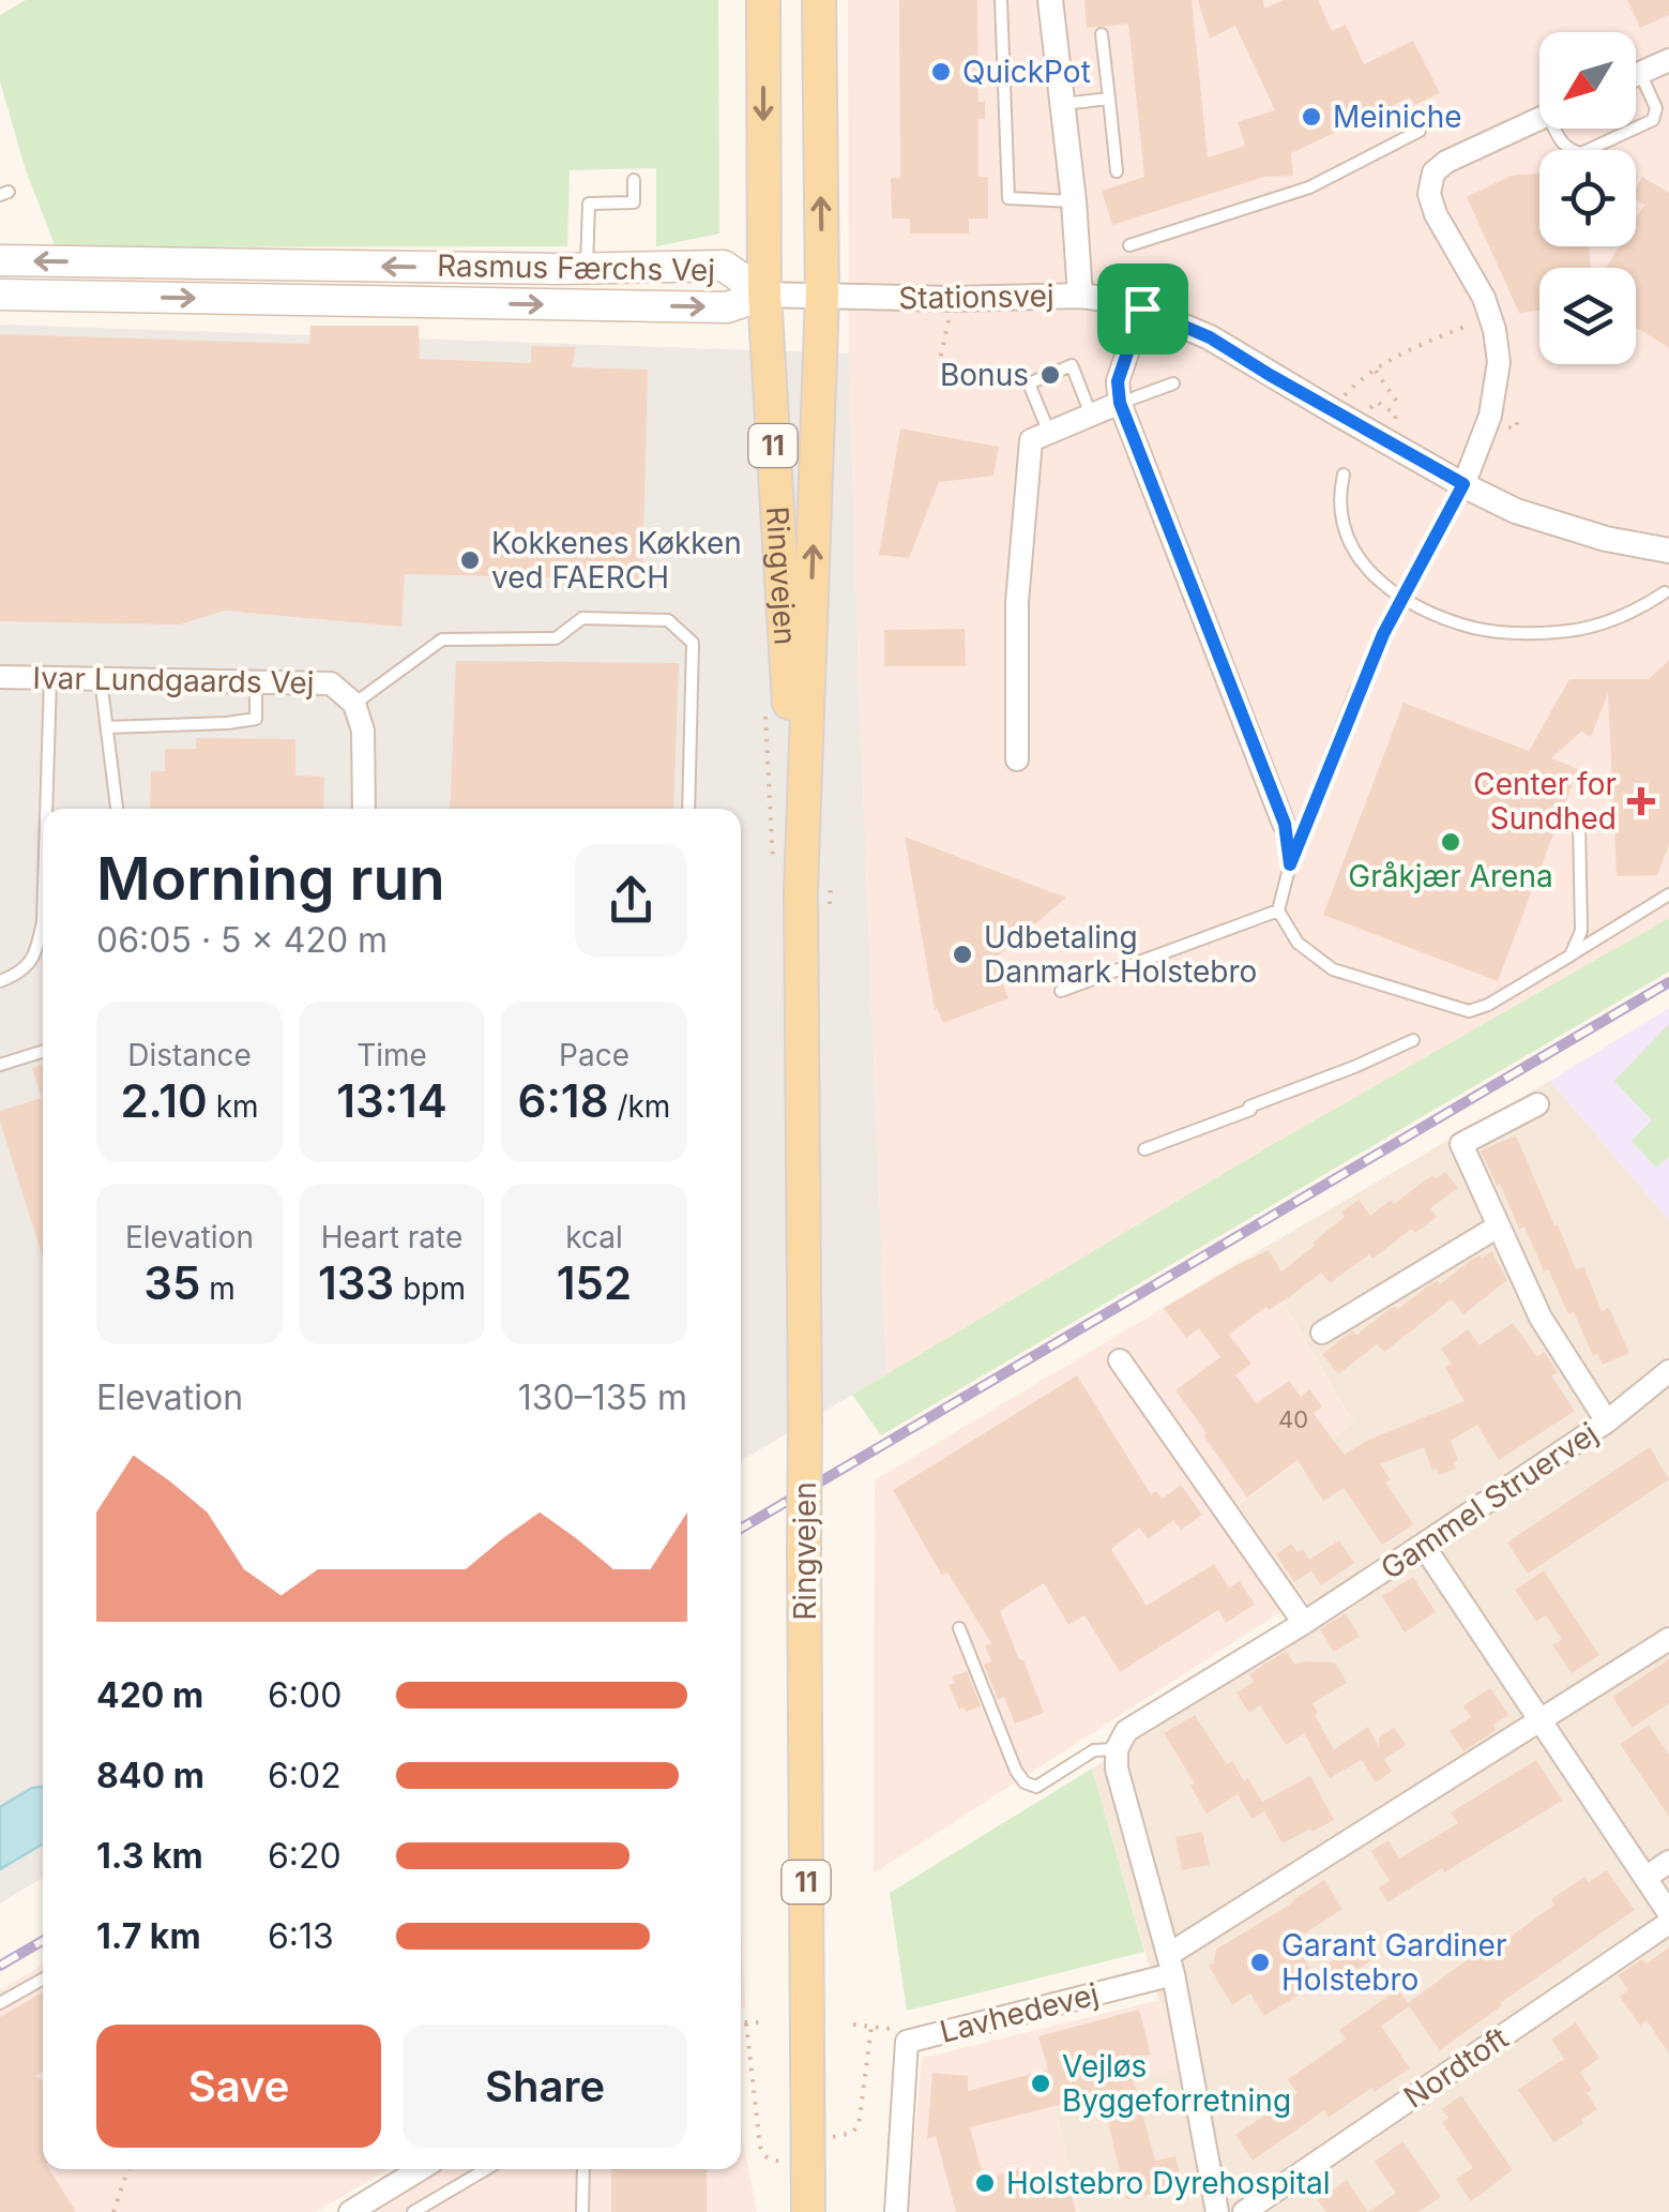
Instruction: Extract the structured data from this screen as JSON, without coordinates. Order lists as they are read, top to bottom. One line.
{"streets":{"main road":["Rasmus Færchs Vej","11","Ringvejen"],"street":["Stationsvej","Ivar Lundgaards Vej","Gammel Struervej","Lavhedevej","Nordtoft"]},"crossings":[["Rasmus Færchs Vej","Stationsvej"],["Rasmus Færchs Vej","Ringvejen"],["Stationsvej","Ringvejen"]],"places":{"other":["QuickPot","Meiniche","Bonus","Kokkenes Køkken ved FAERCH","Gråkjær Arena","Udbetaling Danmark Holstebro","Garant Gardiner Holstebro","Vejløs Byggeforretning","Holstebro Dyrehospital"],"health":["Center for Sundhed"]},"house_numbers":["40"],"north":"bottom left","page":{"heading":["Morning run","06:05 · 5 × 420 m"],"stats":[["Distance","2.10 km"],["Time","13:14"],["Pace","6:18 /km"],["Elevation","35 m"],["Heart rate","133 bpm"],["kcal","152"]],"chart":["Elevation","130–135 m"],"list":[{"name":"420 m","note":"6:00"},{"name":"840 m","note":"6:02"},{"name":"1.3 km","note":"6:20"},{"name":"1.7 km","note":"6:13"}],"buttons":["Save","Share"]}}
